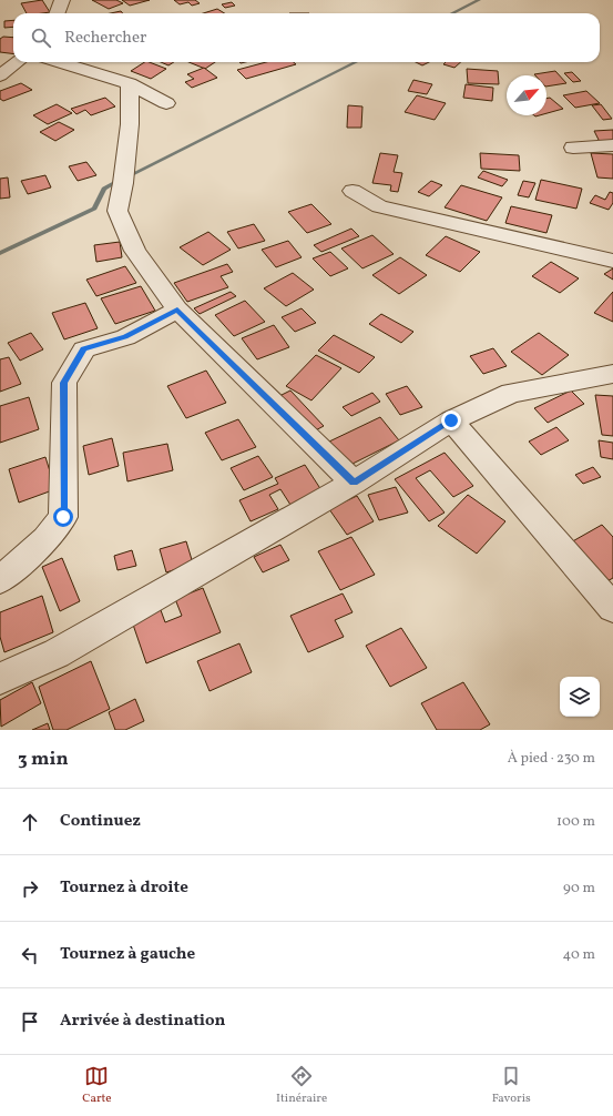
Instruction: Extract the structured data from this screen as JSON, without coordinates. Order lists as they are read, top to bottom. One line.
{"north":"top right","page":{"search":"Rechercher","heading":["3 min","À pied · 230 m"],"list":[["Continuez","100 m"],["Tournez à droite","90 m"],["Tournez à gauche","40 m"],"Arrivée à destination"],"nav":["Carte","Itinéraire","Favoris"]}}
